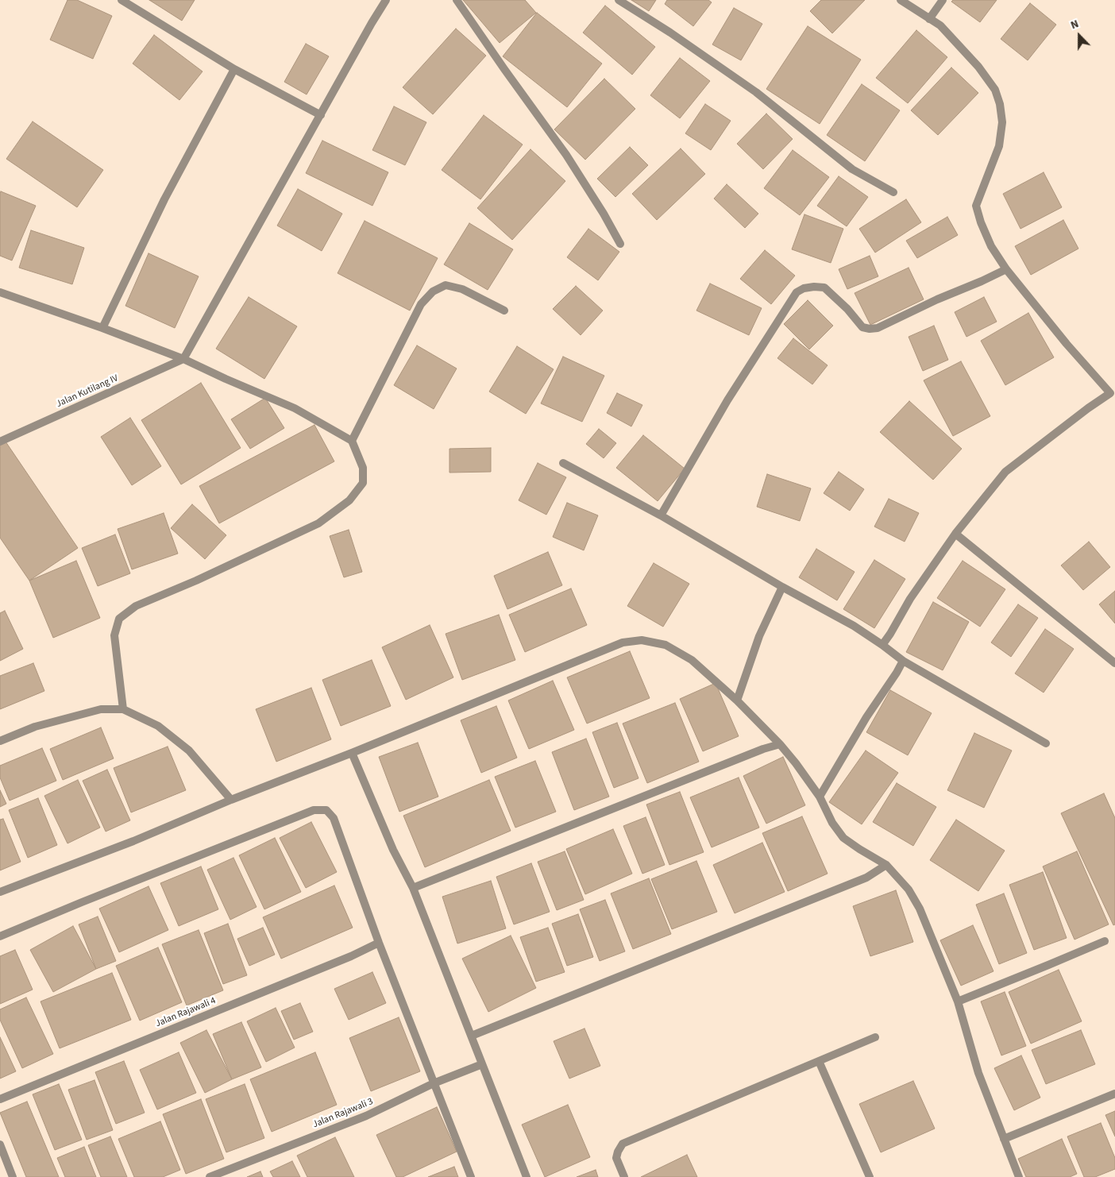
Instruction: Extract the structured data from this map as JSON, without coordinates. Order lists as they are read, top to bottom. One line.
{"streets":{"street":["Jalan Kutilang IV","Jalan Rajawali 4","Jalan Rajawali 3"]},"north":"top"}
